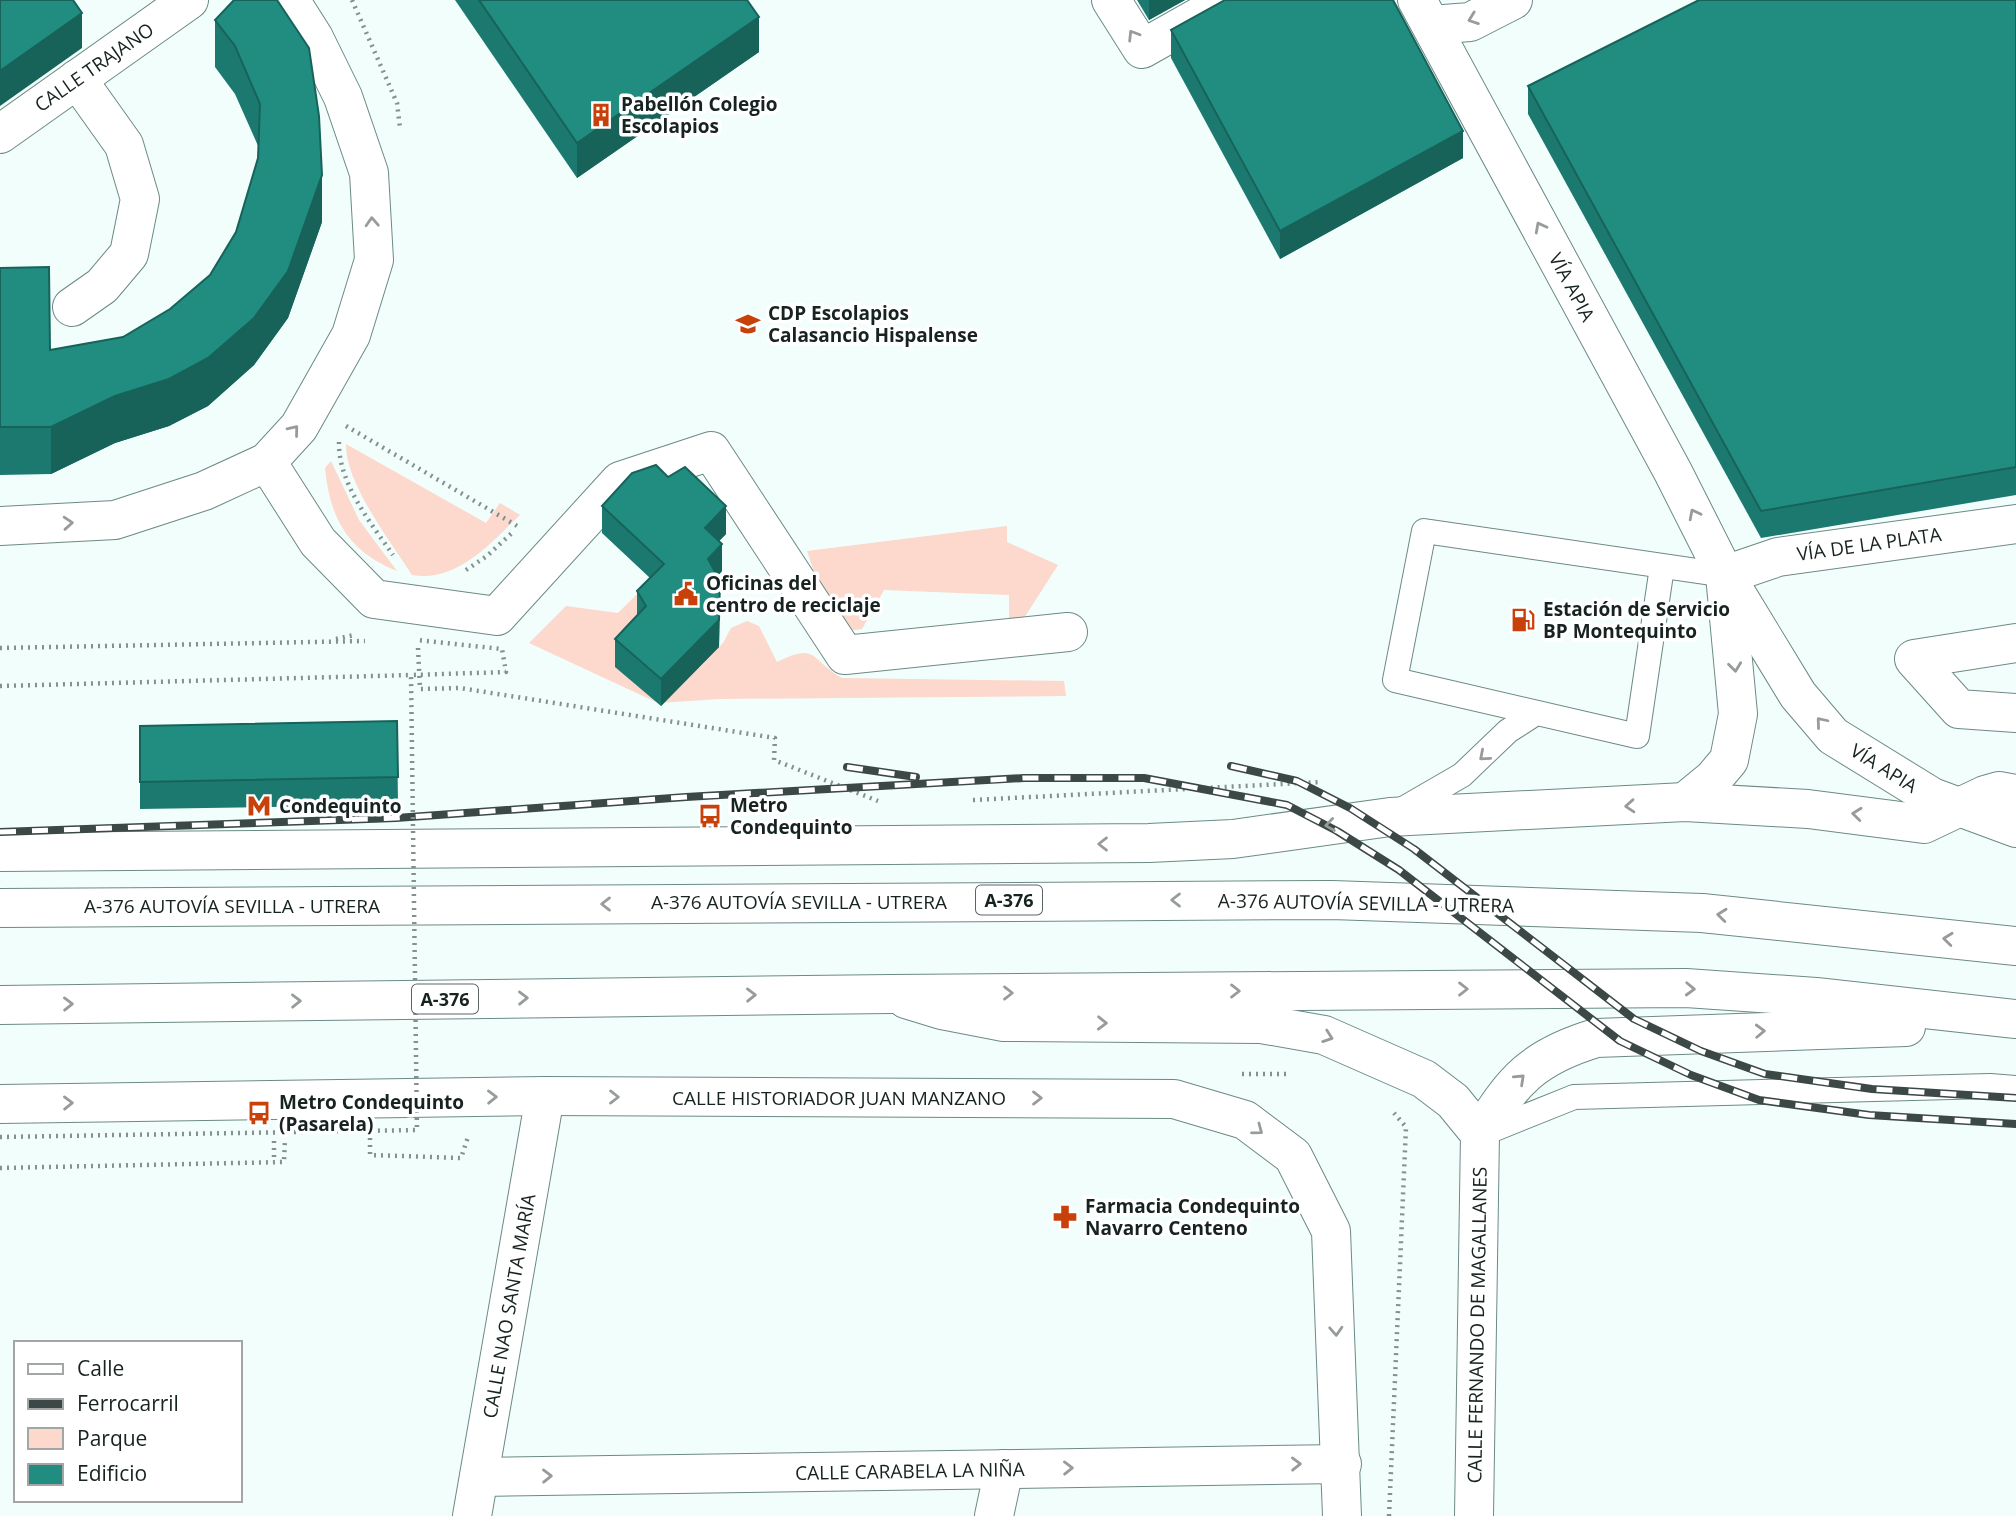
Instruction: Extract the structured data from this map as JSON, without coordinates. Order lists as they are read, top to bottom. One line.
{"streets":{"street":["CALLE TRAJANO","VÍA APIA","VÍA DE LA PLATA","A-376","A-376 AUTOVÍA SEVILLA - UTRERA","CALLE HISTORIADOR JUAN MANZANO","CALLE NAO SANTA MARÍA","CALLE FERNANDO DE MAGALLANES","CALLE CARABELA LA NIÑA"]},"crossings":[["VÍA APIA","VÍA DE LA PLATA"],["CALLE HISTORIADOR JUAN MANZANO","CALLE NAO SANTA MARÍA"],["CALLE HISTORIADOR JUAN MANZANO","CALLE CARABELA LA NIÑA"],["CALLE NAO SANTA MARÍA","CALLE CARABELA LA NIÑA"]],"one_way":["CALLE CARABELA LA NIÑA"],"places":{"building":["Pabellón Colegio Escolapios"],"school or university":["CDP Escolapios Calasancio Hispalense"],"public building":["Oficinas del centro de reciclaje"],"fuel station":["Estación de Servicio BP Montequinto"],"metro station":["Condequinto"],"bus stop":["Metro Condequinto","Metro Condequinto (Pasarela)"],"pharmacy":["Farmacia Condequinto Navarro Centeno"]},"legend":["Calle","Ferrocarril","Parque","Edificio"]}
